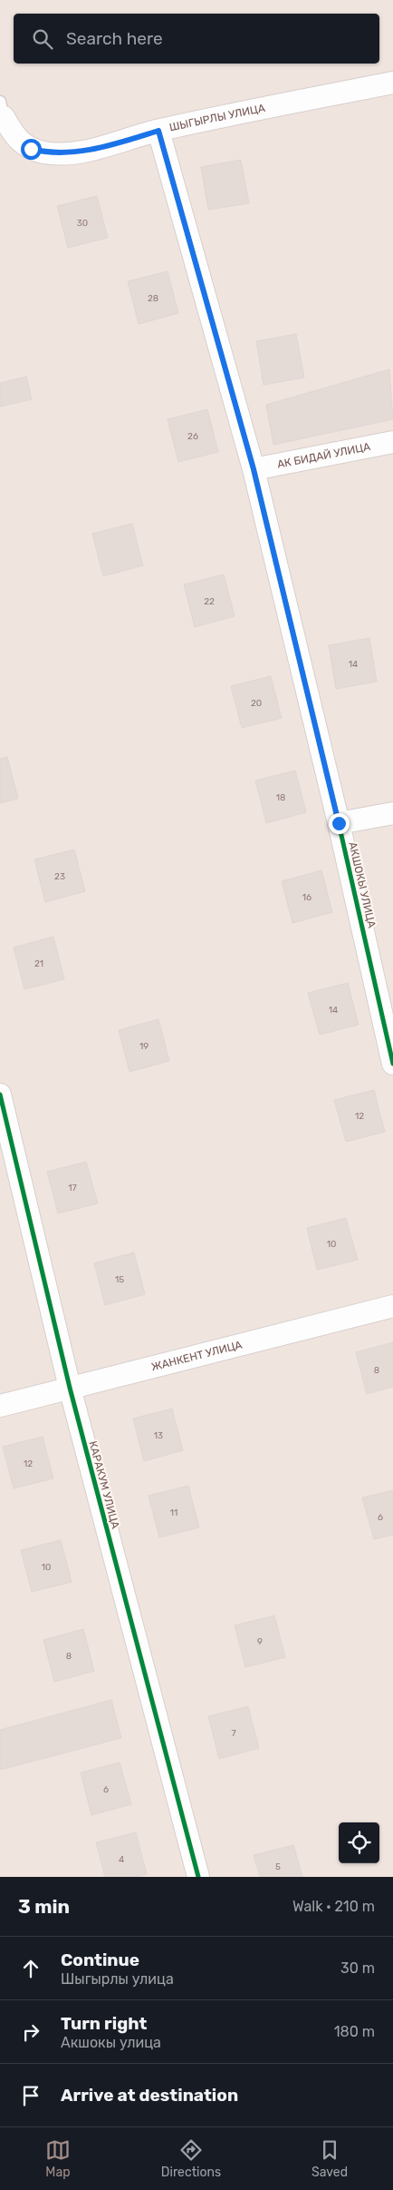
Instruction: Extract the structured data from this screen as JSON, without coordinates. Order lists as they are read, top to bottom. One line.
{"streets":{"street":["ШЫГЫРЛЫ УЛИЦА","АК БИДАЙ УЛИЦА","АКШОКЫ УЛИЦА","ЖАНКЕНТ УЛИЦА","КАРАКУМ УЛИЦА"]},"crossings":[["ШЫГЫРЛЫ УЛИЦА","АКШОКЫ УЛИЦА"],["АК БИДАЙ УЛИЦА","АКШОКЫ УЛИЦА"],["ЖАНКЕНТ УЛИЦА","КАРАКУМ УЛИЦА"]],"house_numbers":["30","28","26","22","14","20","18","23","16","21","14","19","12","17","10","15","8","13","12","11","6","10","9","8","7","6","4","5"],"page":{"search":"Search here","heading":["3 min","Walk · 210 m"],"list":[["Continue","Шыгырлы улица","30 m"],["Turn right","Акшокы улица","180 m"],"Arrive at destination"],"nav":["Map","Directions","Saved"]}}
